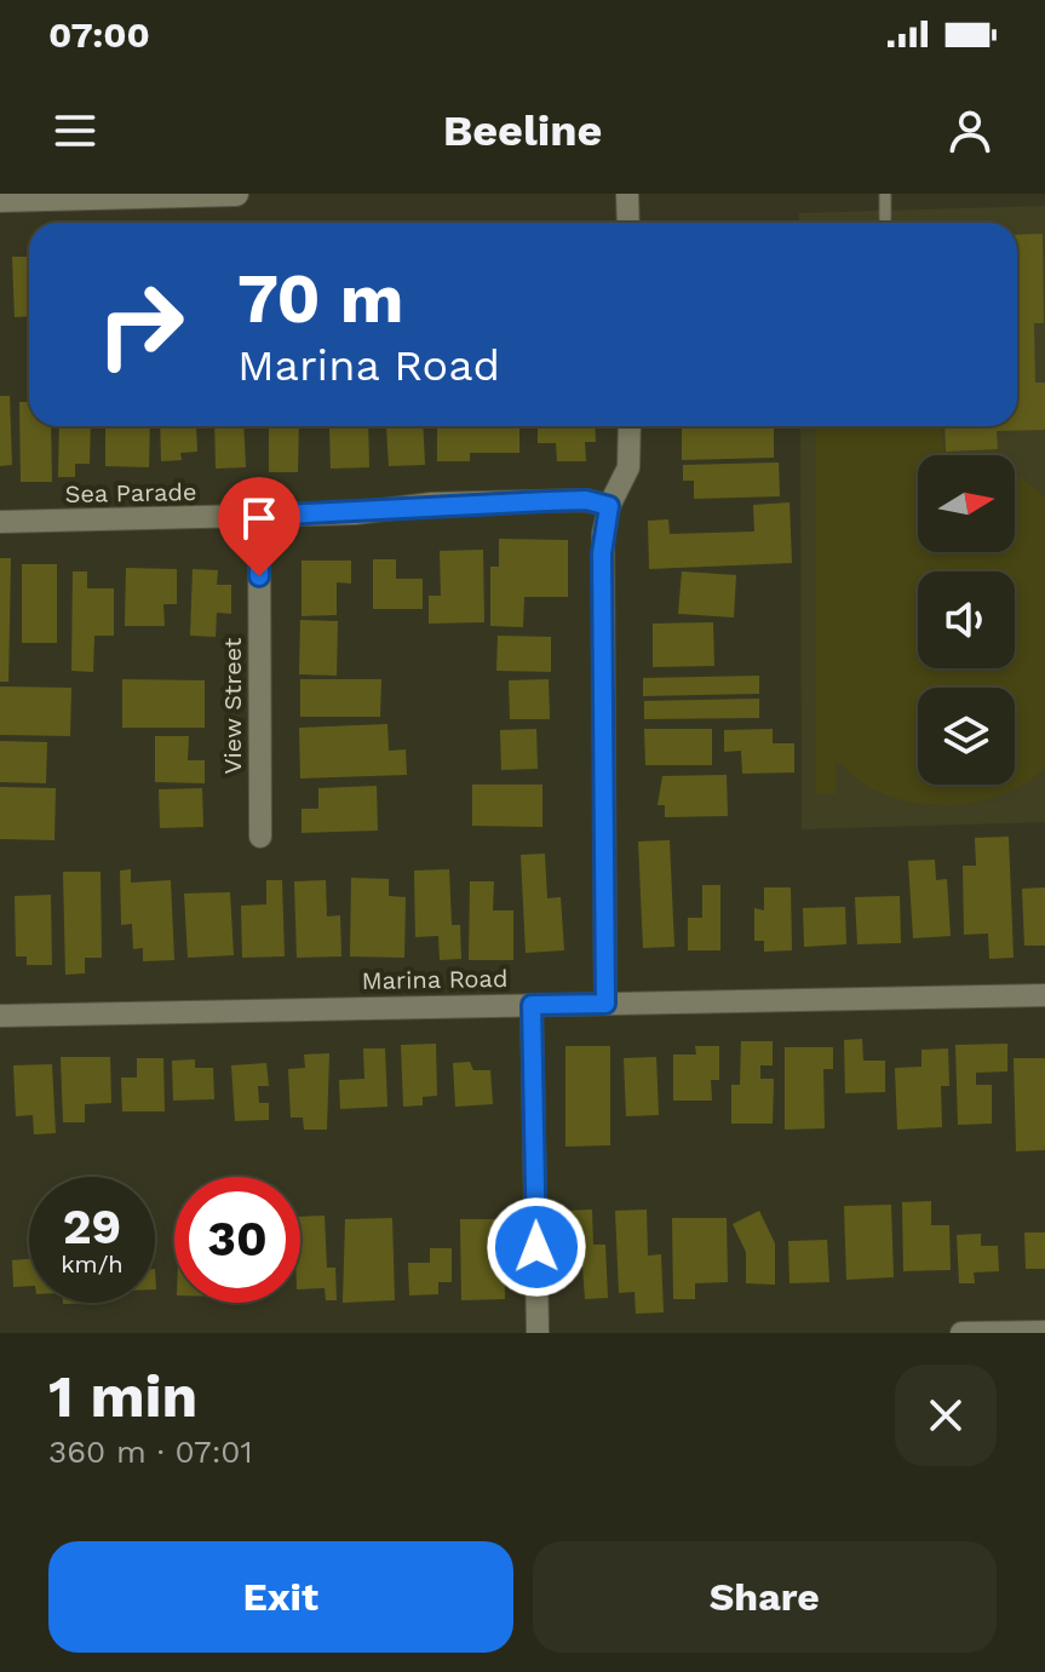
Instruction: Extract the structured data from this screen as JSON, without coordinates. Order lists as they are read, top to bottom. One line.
{"streets":{"street":["Sea Parade","View Street","Marina Road"]},"crossings":[["Sea Parade","View Street"]],"north":"right","page":{"status":"07:00","header":"Beeline","turn":["70 m","Marina Road"],"speed":"29 km/h","limit":"30","heading":["1 min","360 m · 07:01"],"buttons":["Exit","Share"]}}
